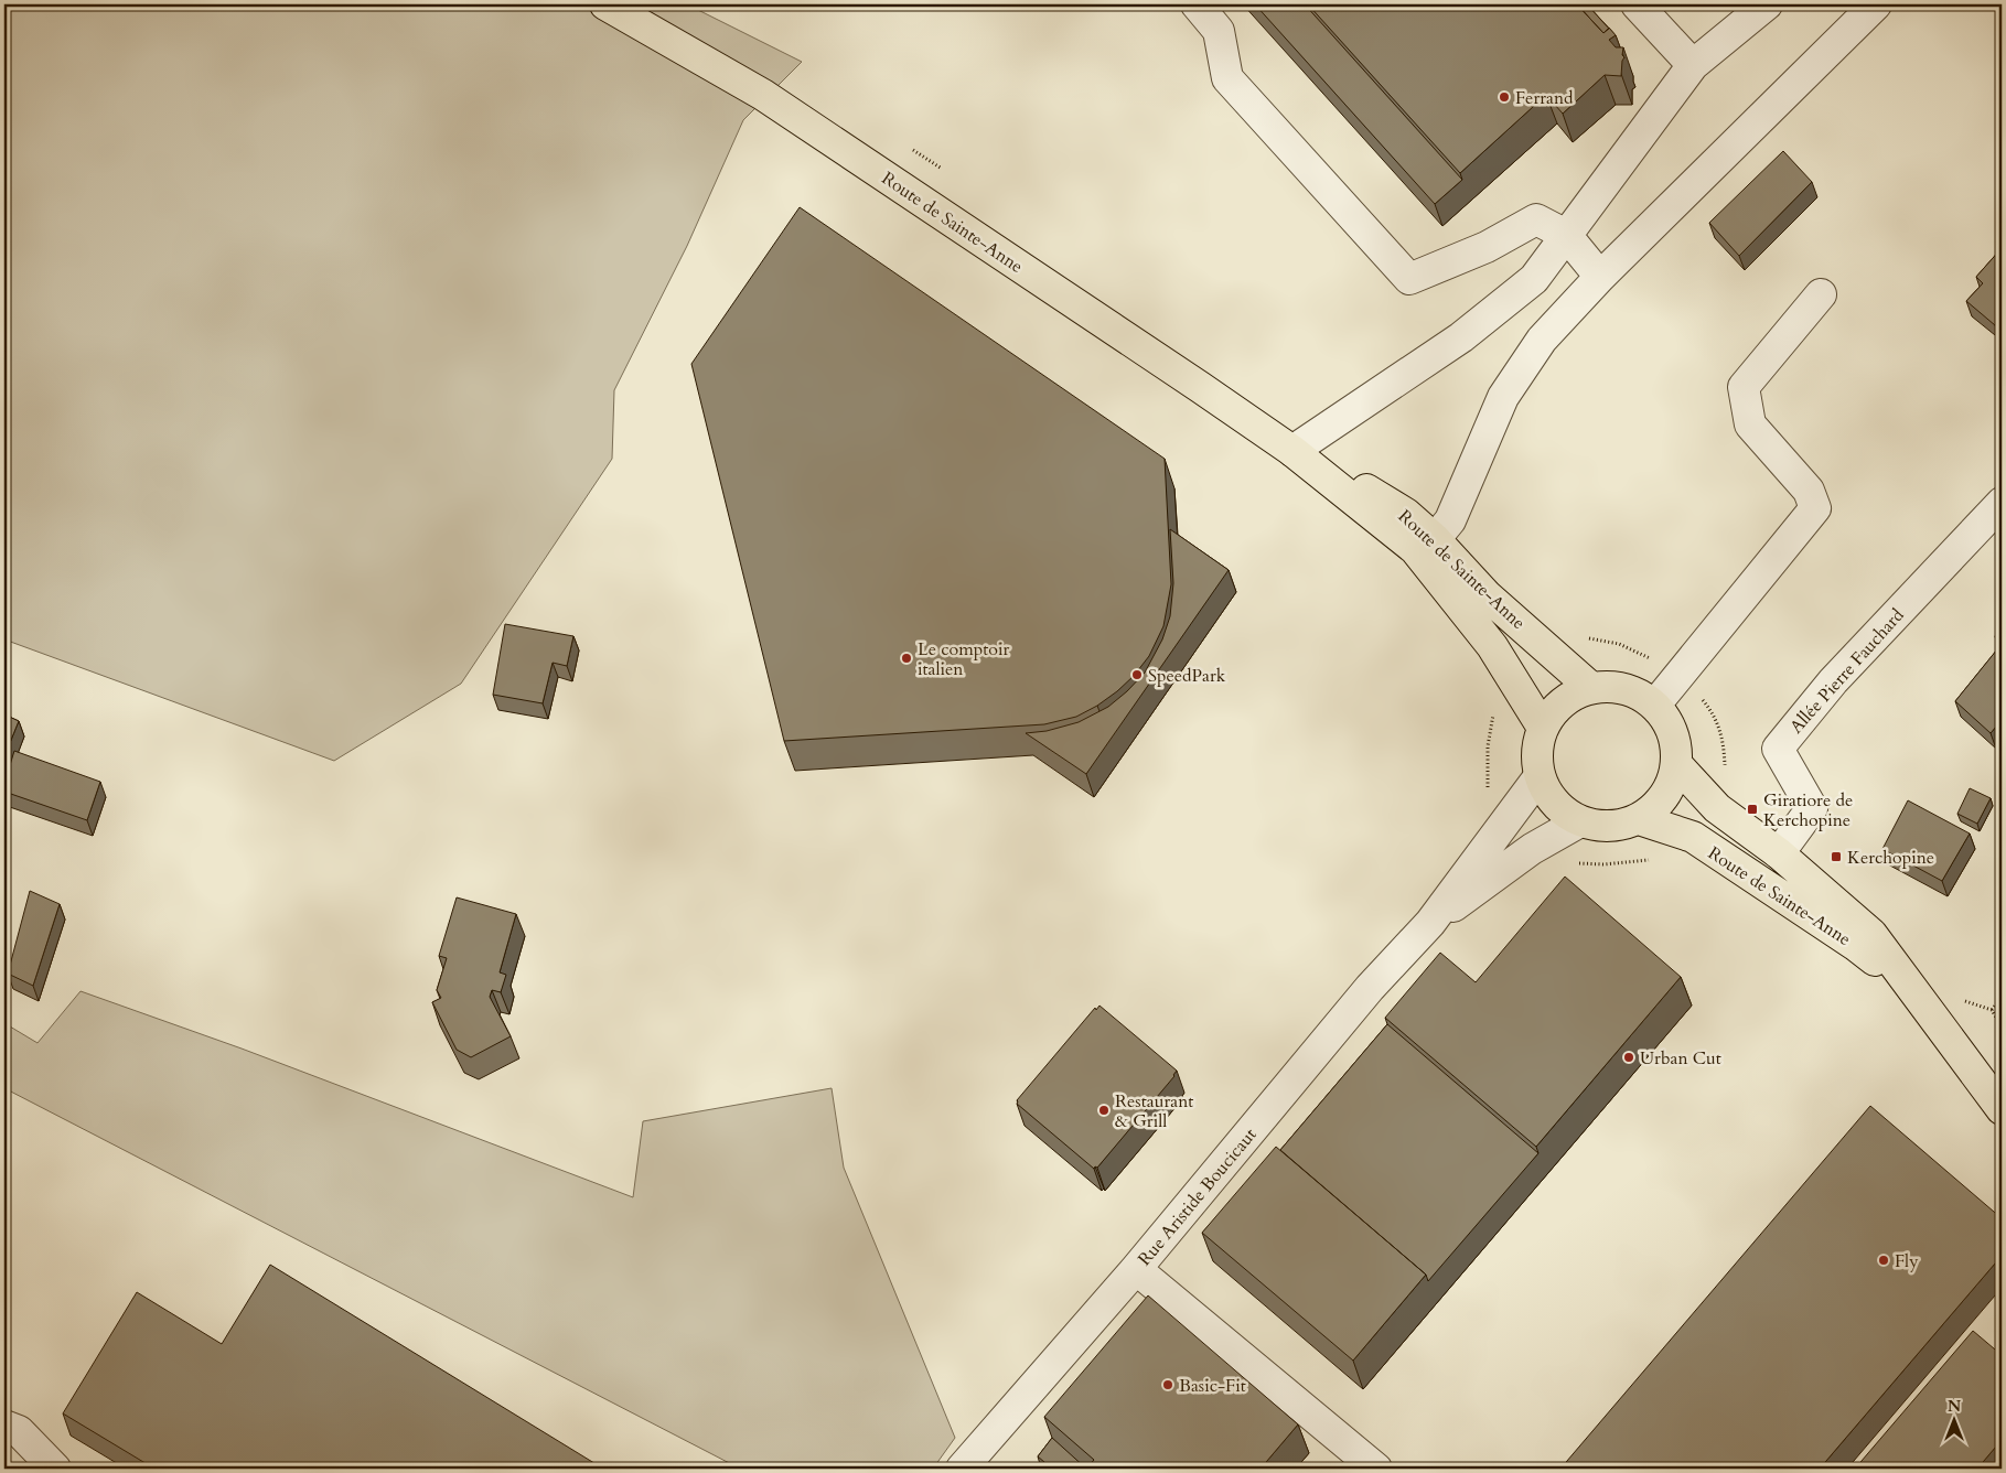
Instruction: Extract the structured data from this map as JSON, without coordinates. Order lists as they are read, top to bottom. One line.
{"streets":{"main road":["Route de Sainte-Anne"],"street":["Allée Pierre Fauchard","Rue Aristide Boucicaut"]},"crossings":[["Route de Sainte-Anne","Allée Pierre Fauchard"],["Route de Sainte-Anne","Rue Aristide Boucicaut"]],"places":{"other":["Ferrand","Le comptoir italien","SpeedPark","Urban Cut","Restaurant & Grill","Fly","Basic-Fit"],"transit":["Giratiore de Kerchopine","Kerchopine"]},"north":"top"}
